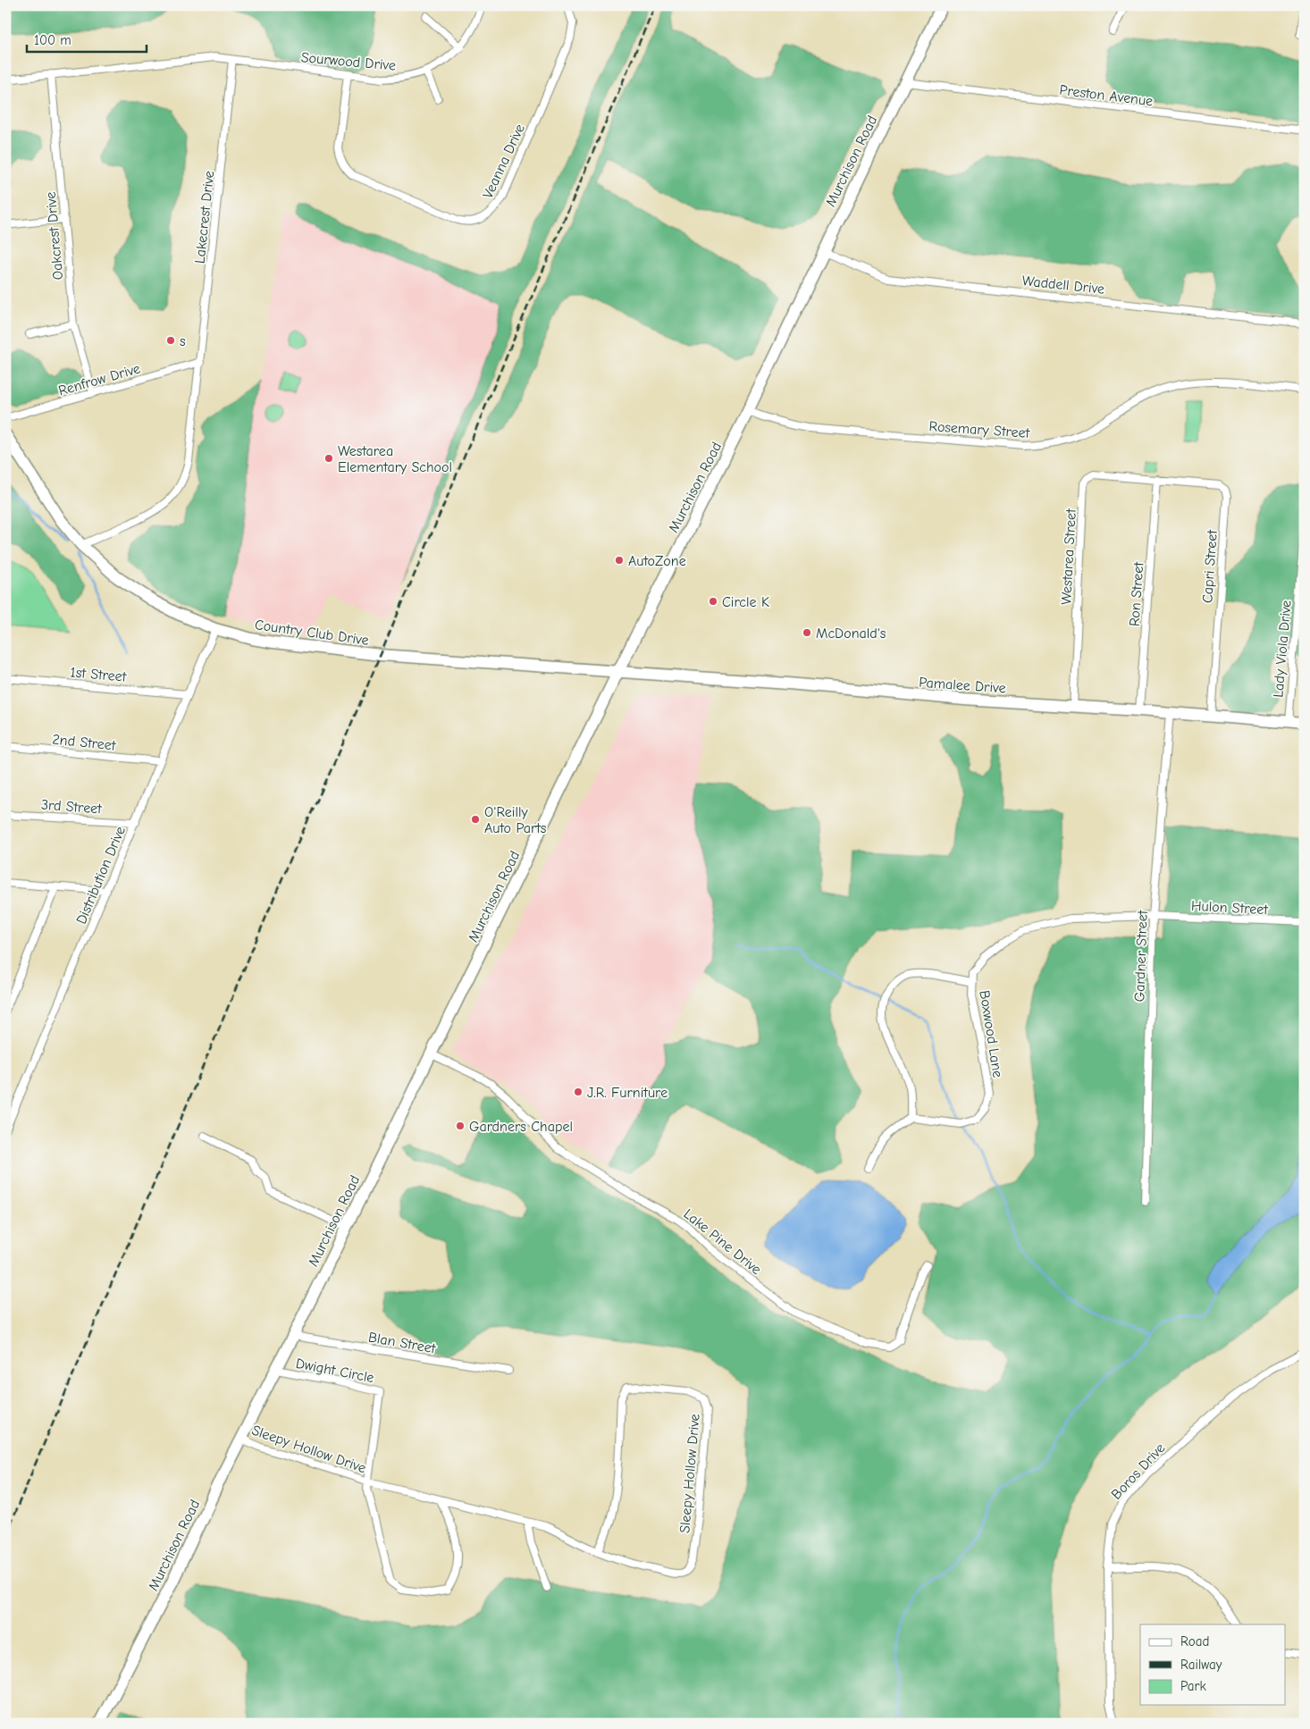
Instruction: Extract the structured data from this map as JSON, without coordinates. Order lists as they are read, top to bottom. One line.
{"streets":{"main road":["Murchison Road","Country Club Drive","Pamalee Drive"],"street":["Sourwood Drive","Preston Avenue","Veanna Drive","Lakecrest Drive","Oakcrest Drive","Waddell Drive","Renfrow Drive","Rosemary Street","Westarea Street","Capri Street","Ron Street","Lady Viola Drive","1st Street","2nd Street","3rd Street","Distribution Drive","Hulon Street","Gardner Street","Boxwood Lane","Lake Pine Drive","Blan Street","Dwight Circle","Sleepy Hollow Drive","Boros Drive"]},"crossings":[["Sourwood Drive","Veanna Drive"],["Sourwood Drive","Lakecrest Drive"],["Preston Avenue","Murchison Road"],["Murchison Road","Waddell Drive"],["Murchison Road","Rosemary Street"],["Murchison Road","Country Club Drive"],["Murchison Road","Pamalee Drive"],["Murchison Road","Lake Pine Drive"],["Murchison Road","Blan Street"],["Murchison Road","Dwight Circle"],["Murchison Road","Sleepy Hollow Drive"],["Lakecrest Drive","Renfrow Drive"],["Lakecrest Drive","Country Club Drive"],["Oakcrest Drive","Renfrow Drive"],["Westarea Street","Capri Street"],["Westarea Street","Ron Street"],["Westarea Street","Pamalee Drive"],["Capri Street","Ron Street"],["Capri Street","Pamalee Drive"],["Ron Street","Pamalee Drive"],["Country Club Drive","Pamalee Drive"],["Country Club Drive","Distribution Drive"],["Lady Viola Drive","Pamalee Drive"],["1st Street","Distribution Drive"],["Pamalee Drive","Gardner Street"],["2nd Street","Distribution Drive"],["3rd Street","Distribution Drive"],["Hulon Street","Gardner Street"],["Hulon Street","Boxwood Lane"],["Gardner Street","Boxwood Lane"],["Dwight Circle","Sleepy Hollow Drive"]],"places":["s","Westarea Elementary School","AutoZone","Circle K","McDonald's","O'Reilly Auto Parts","J.R. Furniture","Gardners Chapel"],"legend":["Road","Railway","Park"],"scale_bar":"100 m"}
